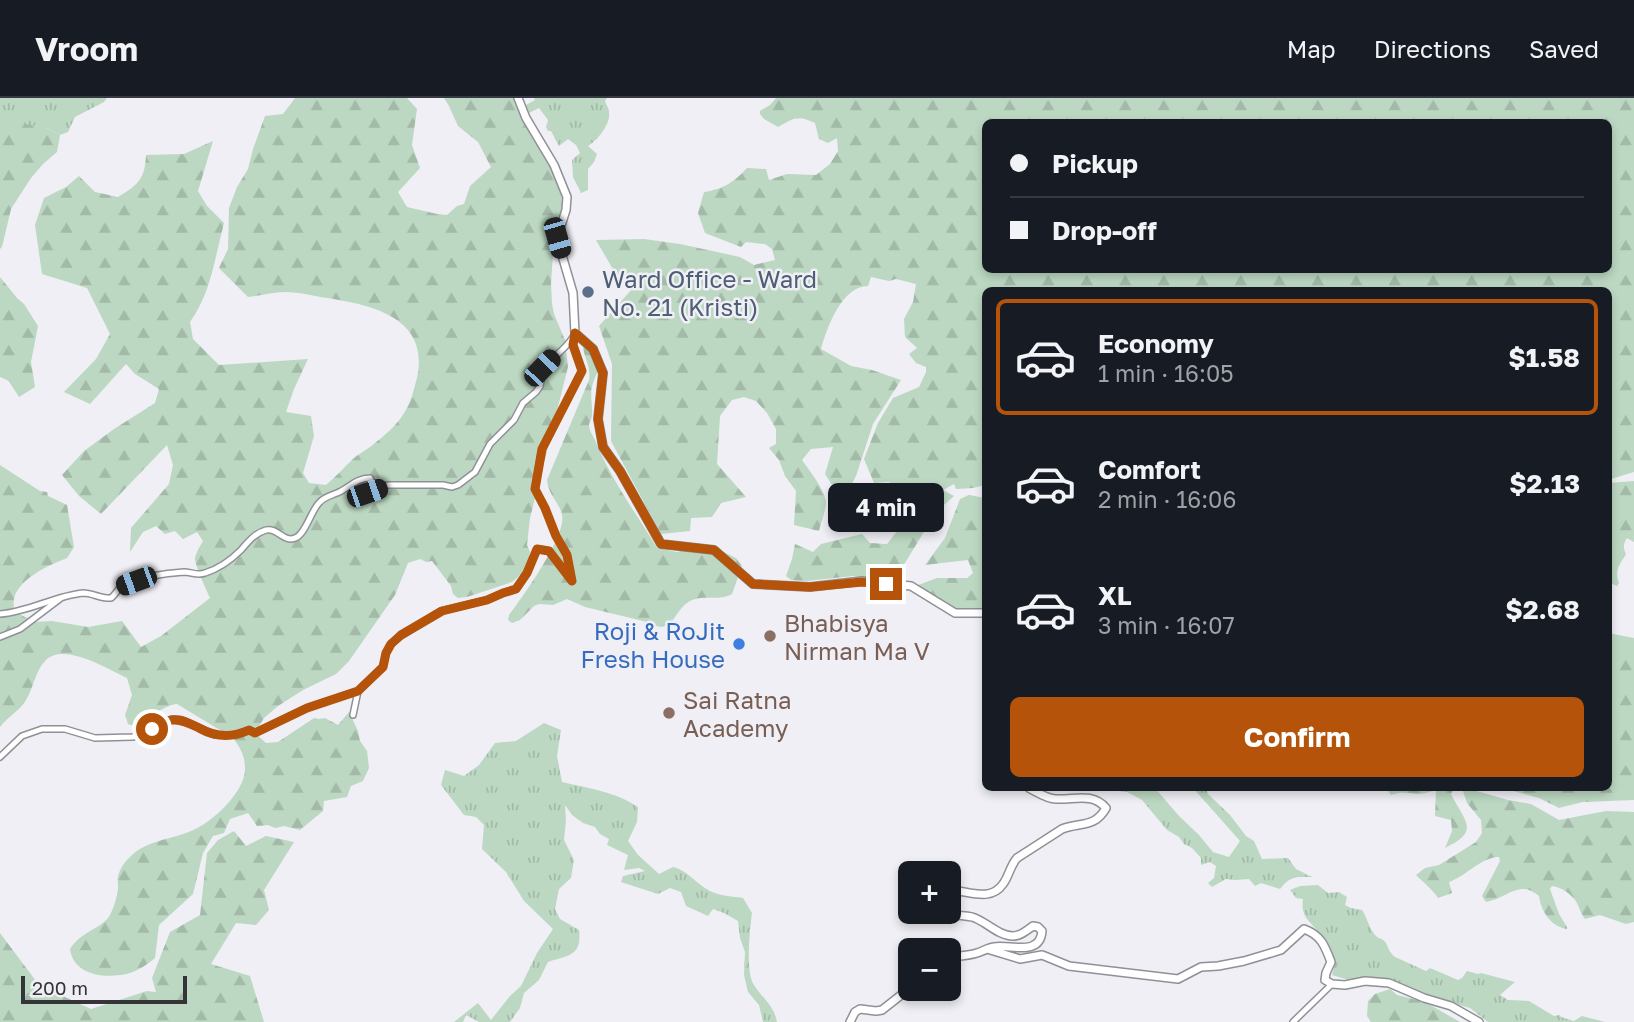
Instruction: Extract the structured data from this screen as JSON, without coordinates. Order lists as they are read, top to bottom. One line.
{"places":["Ward Office - Ward No. 21 (Kristi)","Bhabisya Nirman Ma V","Roji & RoJit Fresh House","Sai Ratna Academy"],"scale_bar":"200 m","page":{"header":"Vroom","nav":["Map","Directions","Saved"],"banner":["Pickup","Drop-off"],"list":[{"name":"Economy","note":"1 min · 16:05","value":"$1.58"},{"name":"Comfort","note":"2 min · 16:06","value":"$2.13"},{"name":"XL","note":"3 min · 16:07","value":"$2.68"}],"bubble":"4 min","buttons":"Confirm","map_buttons":["+","−"],"scale":"200 m"}}
